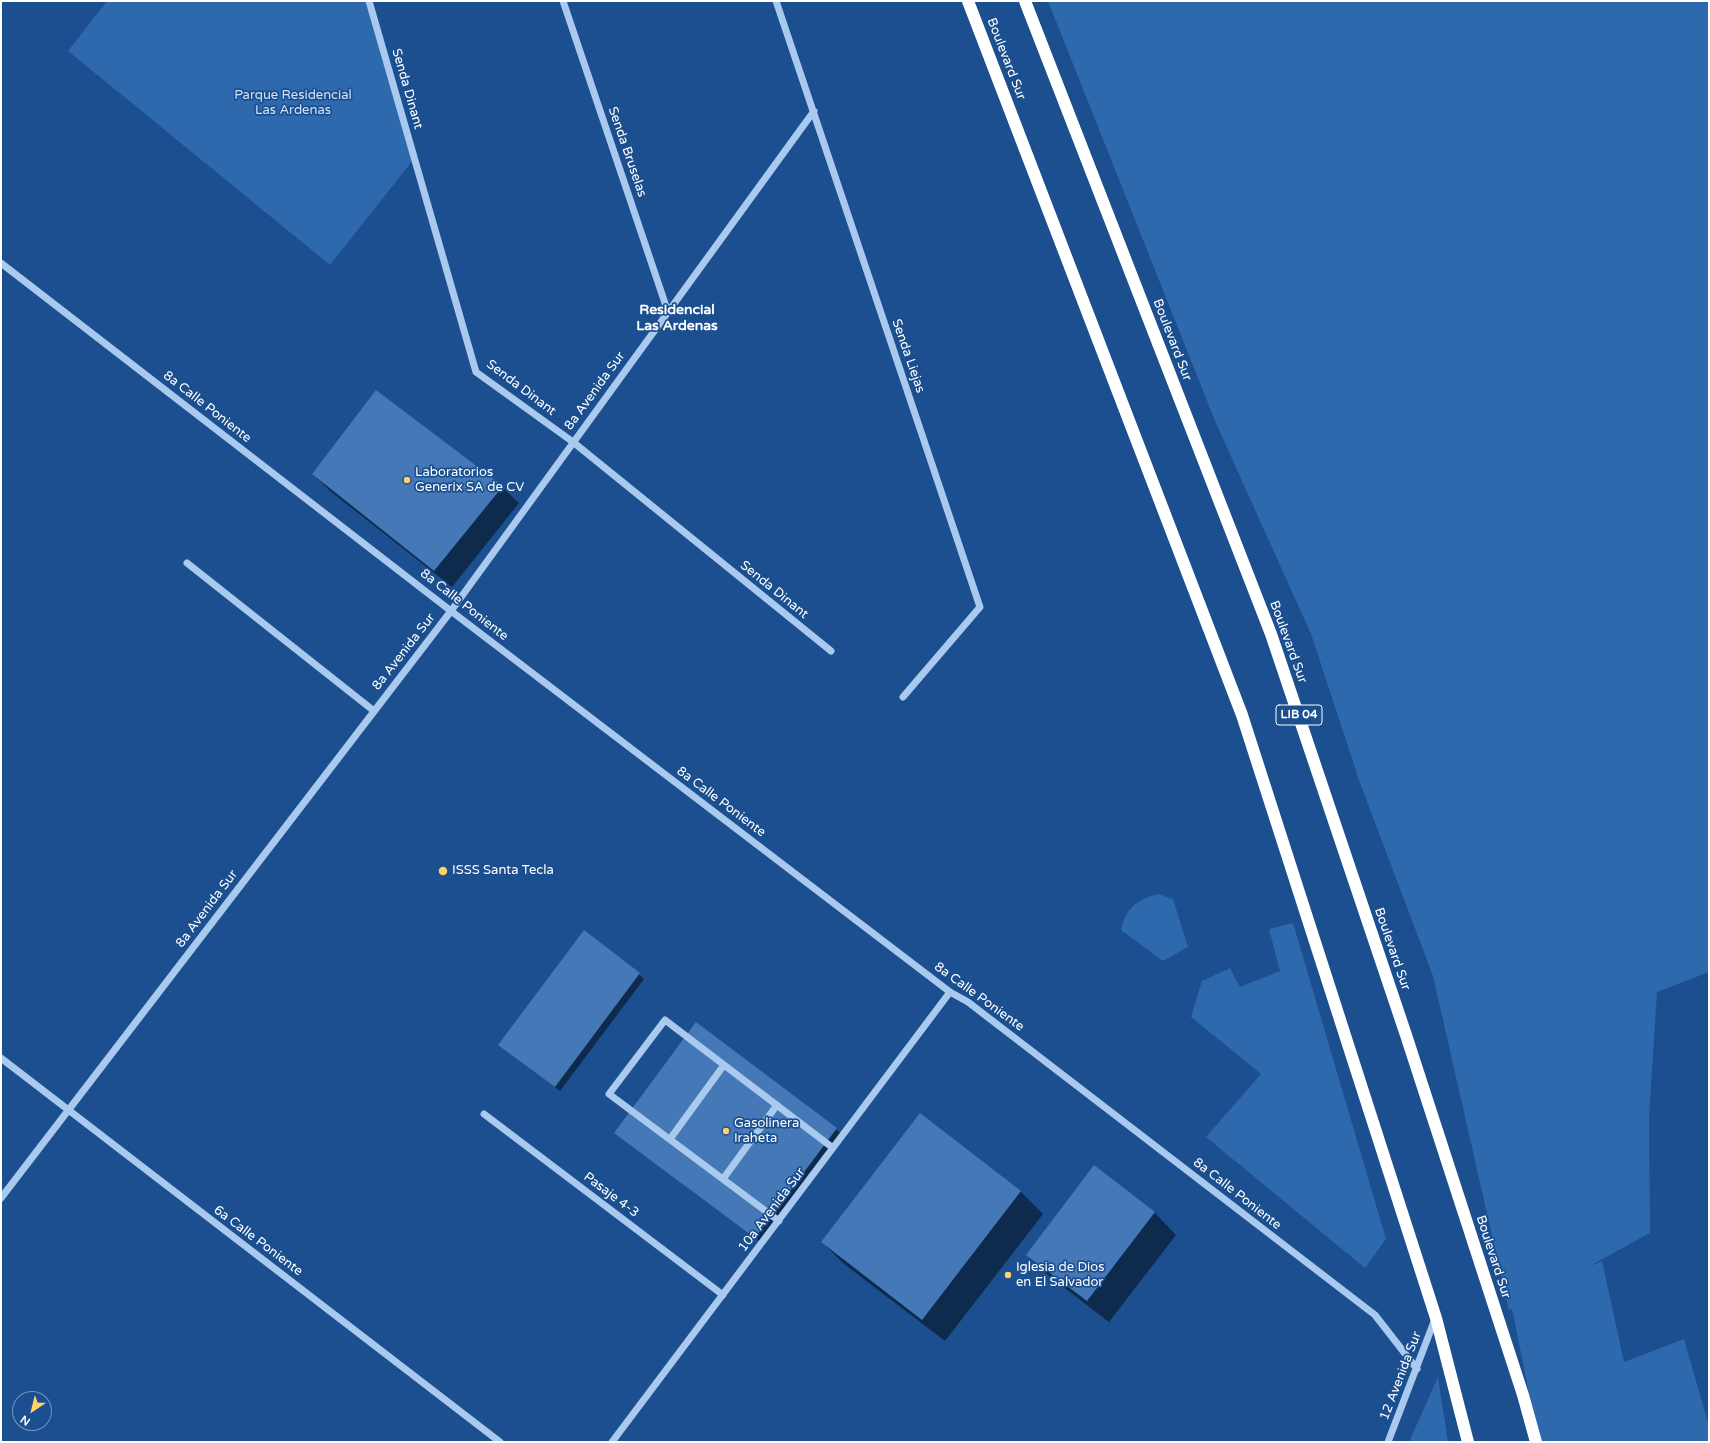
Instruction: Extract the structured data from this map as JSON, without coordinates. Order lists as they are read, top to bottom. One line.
{"streets":{"highway":["Boulevard Sur","LIB 04"],"street":["Senda Dinant","Senda Bruselas","Senda Liejas","8a Avenida Sur","8a Calle Poniente","Pasaje 4-3","10a Avenida Sur","6a Calle Poniente","12 Avenida Sur"]},"crossings":[["Boulevard Sur","12 Avenida Sur"],["Senda Dinant","8a Avenida Sur"],["Senda Bruselas","8a Avenida Sur"],["Senda Liejas","8a Avenida Sur"],["8a Avenida Sur","8a Calle Poniente"],["8a Avenida Sur","6a Calle Poniente"],["8a Calle Poniente","10a Avenida Sur"],["8a Calle Poniente","12 Avenida Sur"],["Pasaje 4-3","10a Avenida Sur"]],"districts":["Residencial Las Ardenas"],"parks":["Parque Residencial Las Ardenas"],"places":["Laboratorios Generix SA de CV","ISSS Santa Tecla","Gasolinera Iraheta","Iglesia de Dios en El Salvador"],"north":"bottom left"}
